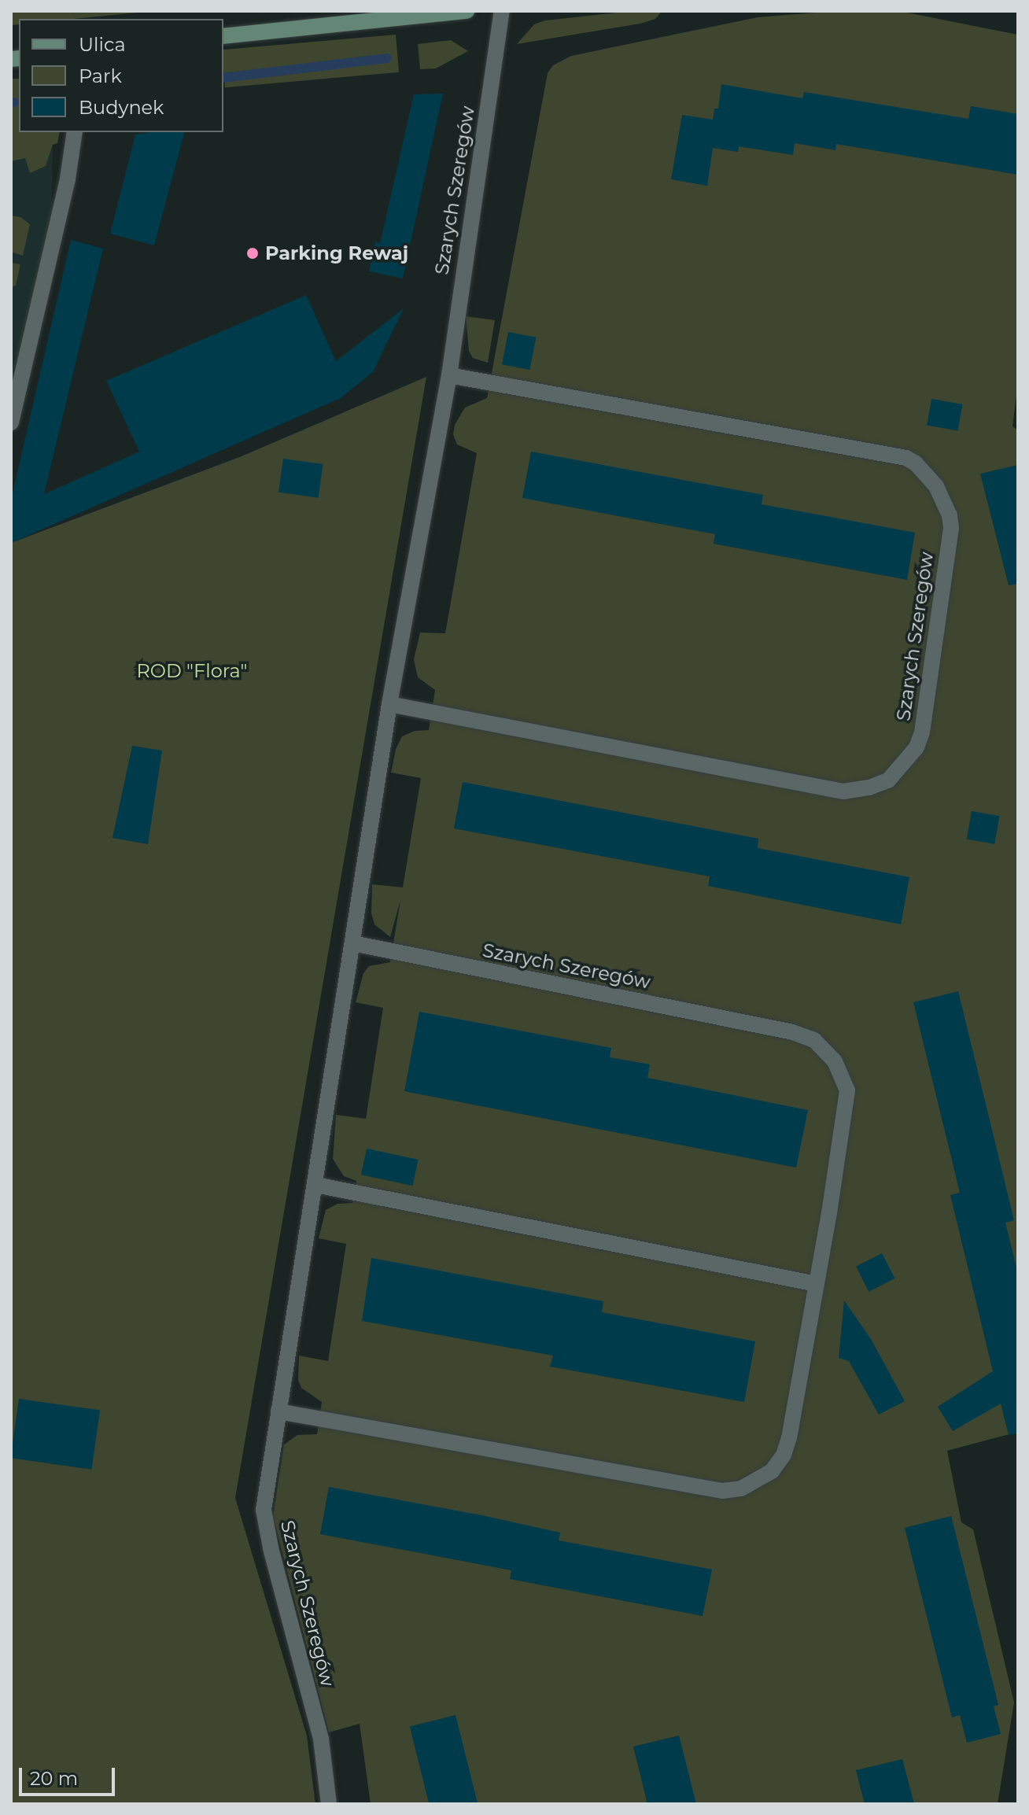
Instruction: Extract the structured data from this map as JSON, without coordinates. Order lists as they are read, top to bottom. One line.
{"streets":{"street":["Szarych Szeregów"]},"parks":["ROD \"Flora\""],"places":["Parking Rewaj"],"legend":["Ulica","Park","Budynek"],"scale_bar":"20 m"}
